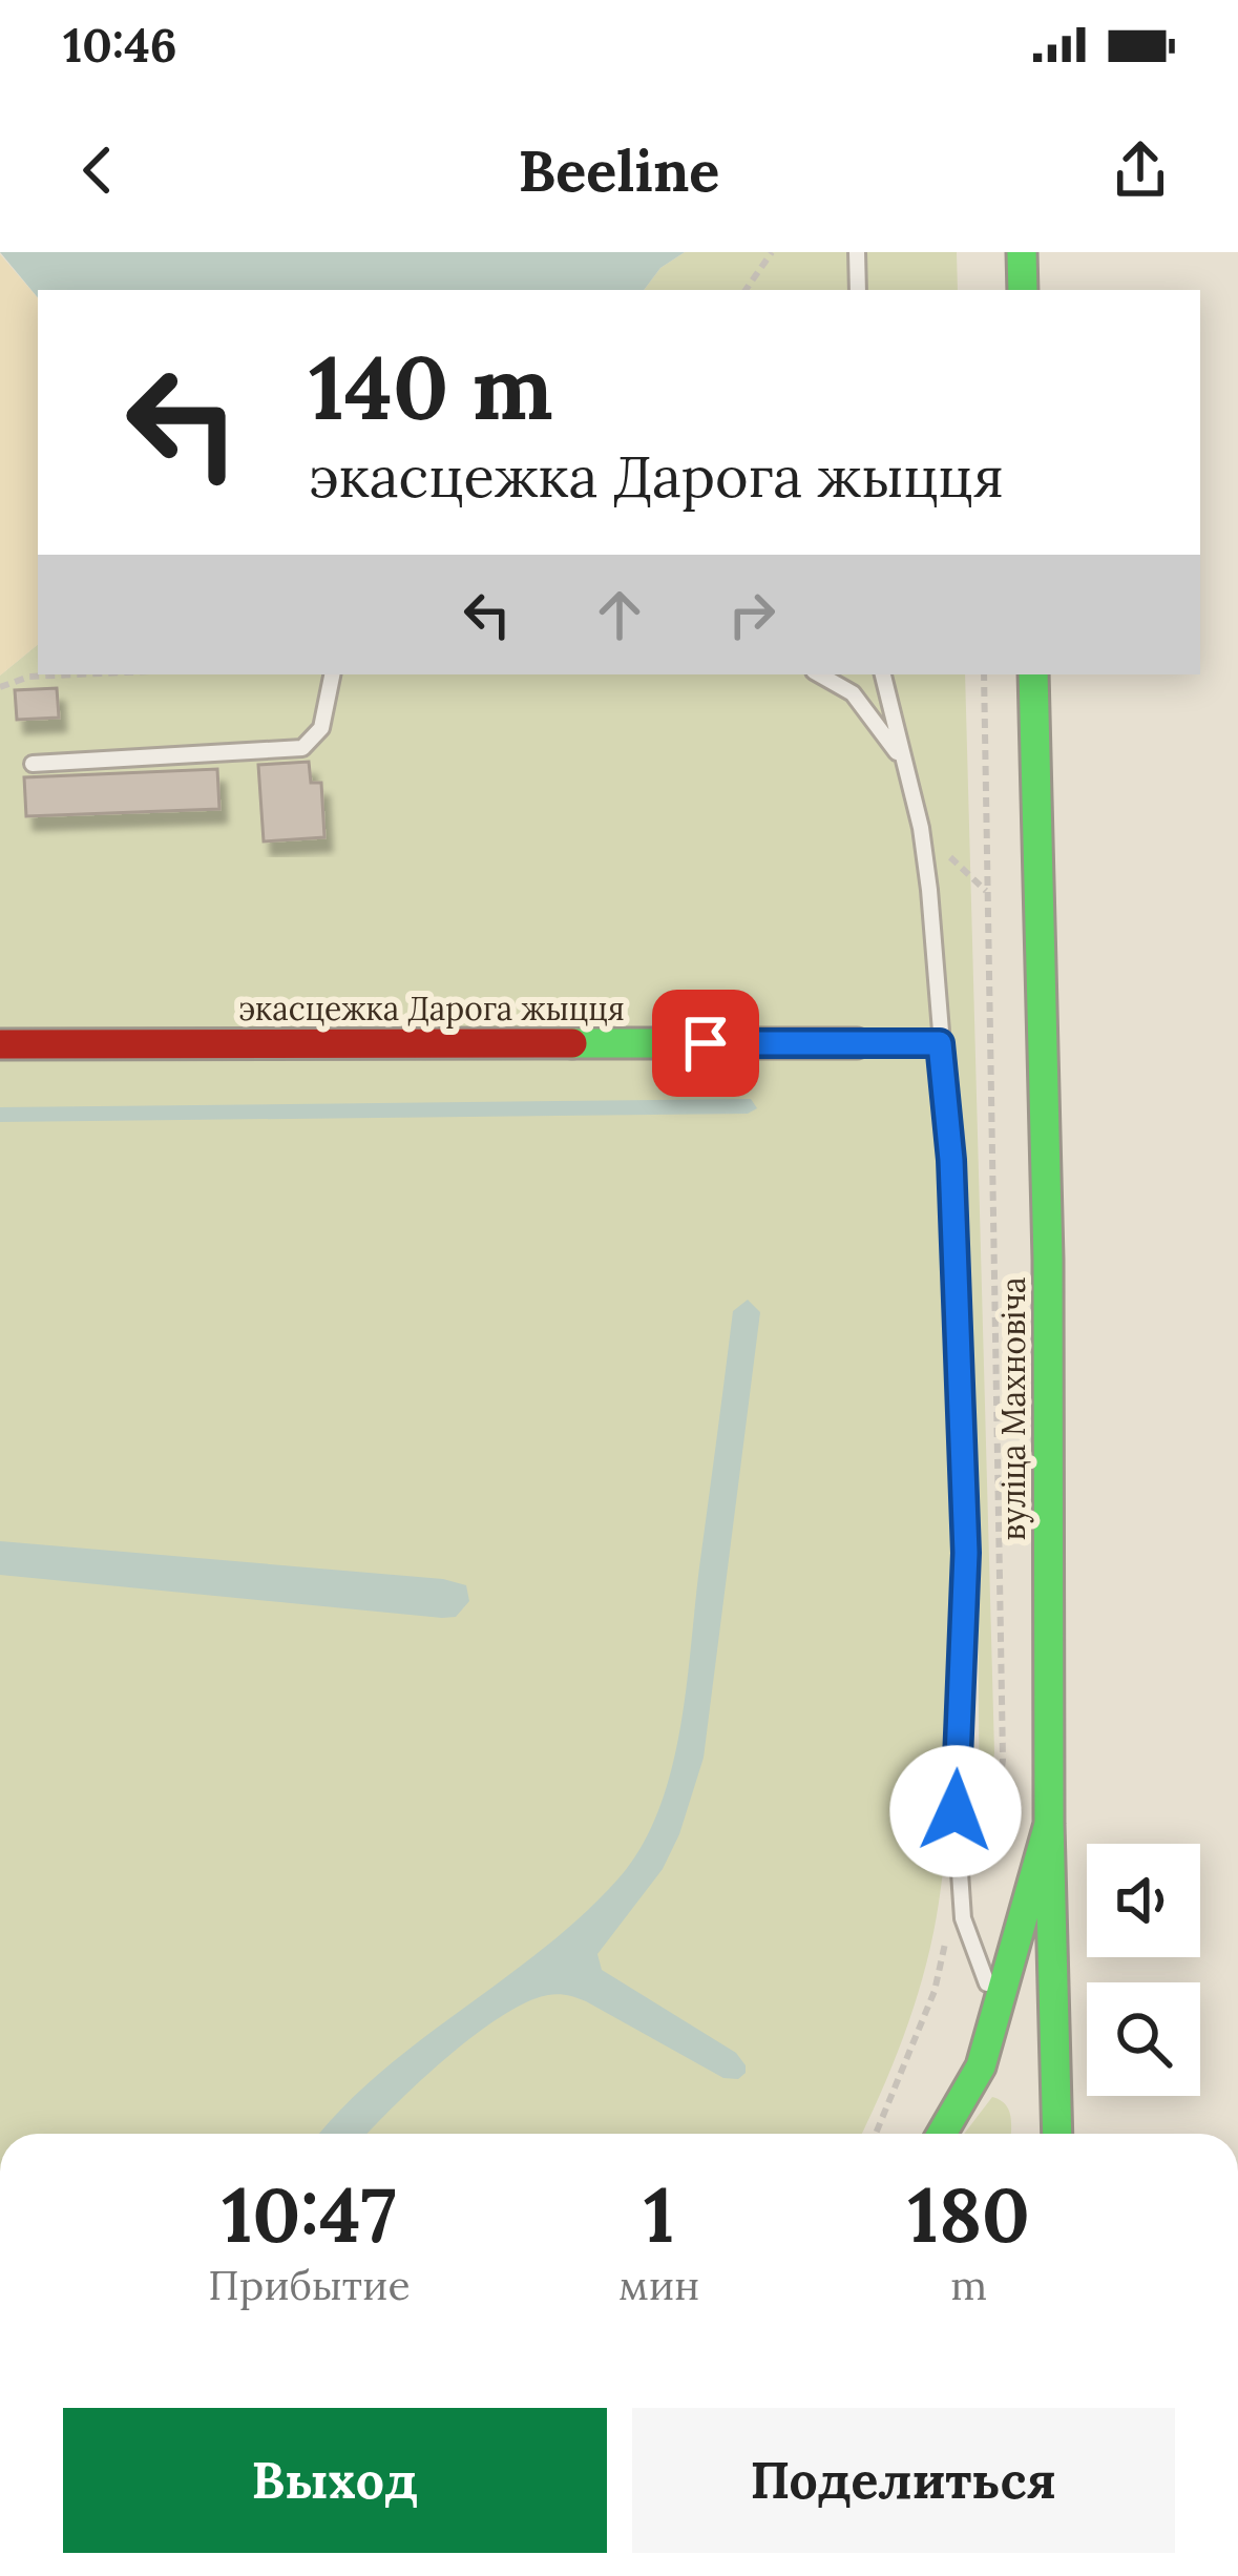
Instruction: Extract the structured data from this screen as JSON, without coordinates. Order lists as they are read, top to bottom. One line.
{"streets":{"main road":["экасцежка Дарога жыцця","вуліца Махновіча"]},"page":{"status":"10:46","header":"Beeline","turn":["140 m","экасцежка Дарога жыцця"],"eta":["10:47","Прибытие","1","мин","180","m"],"buttons":["Выход","Поделиться"]}}
